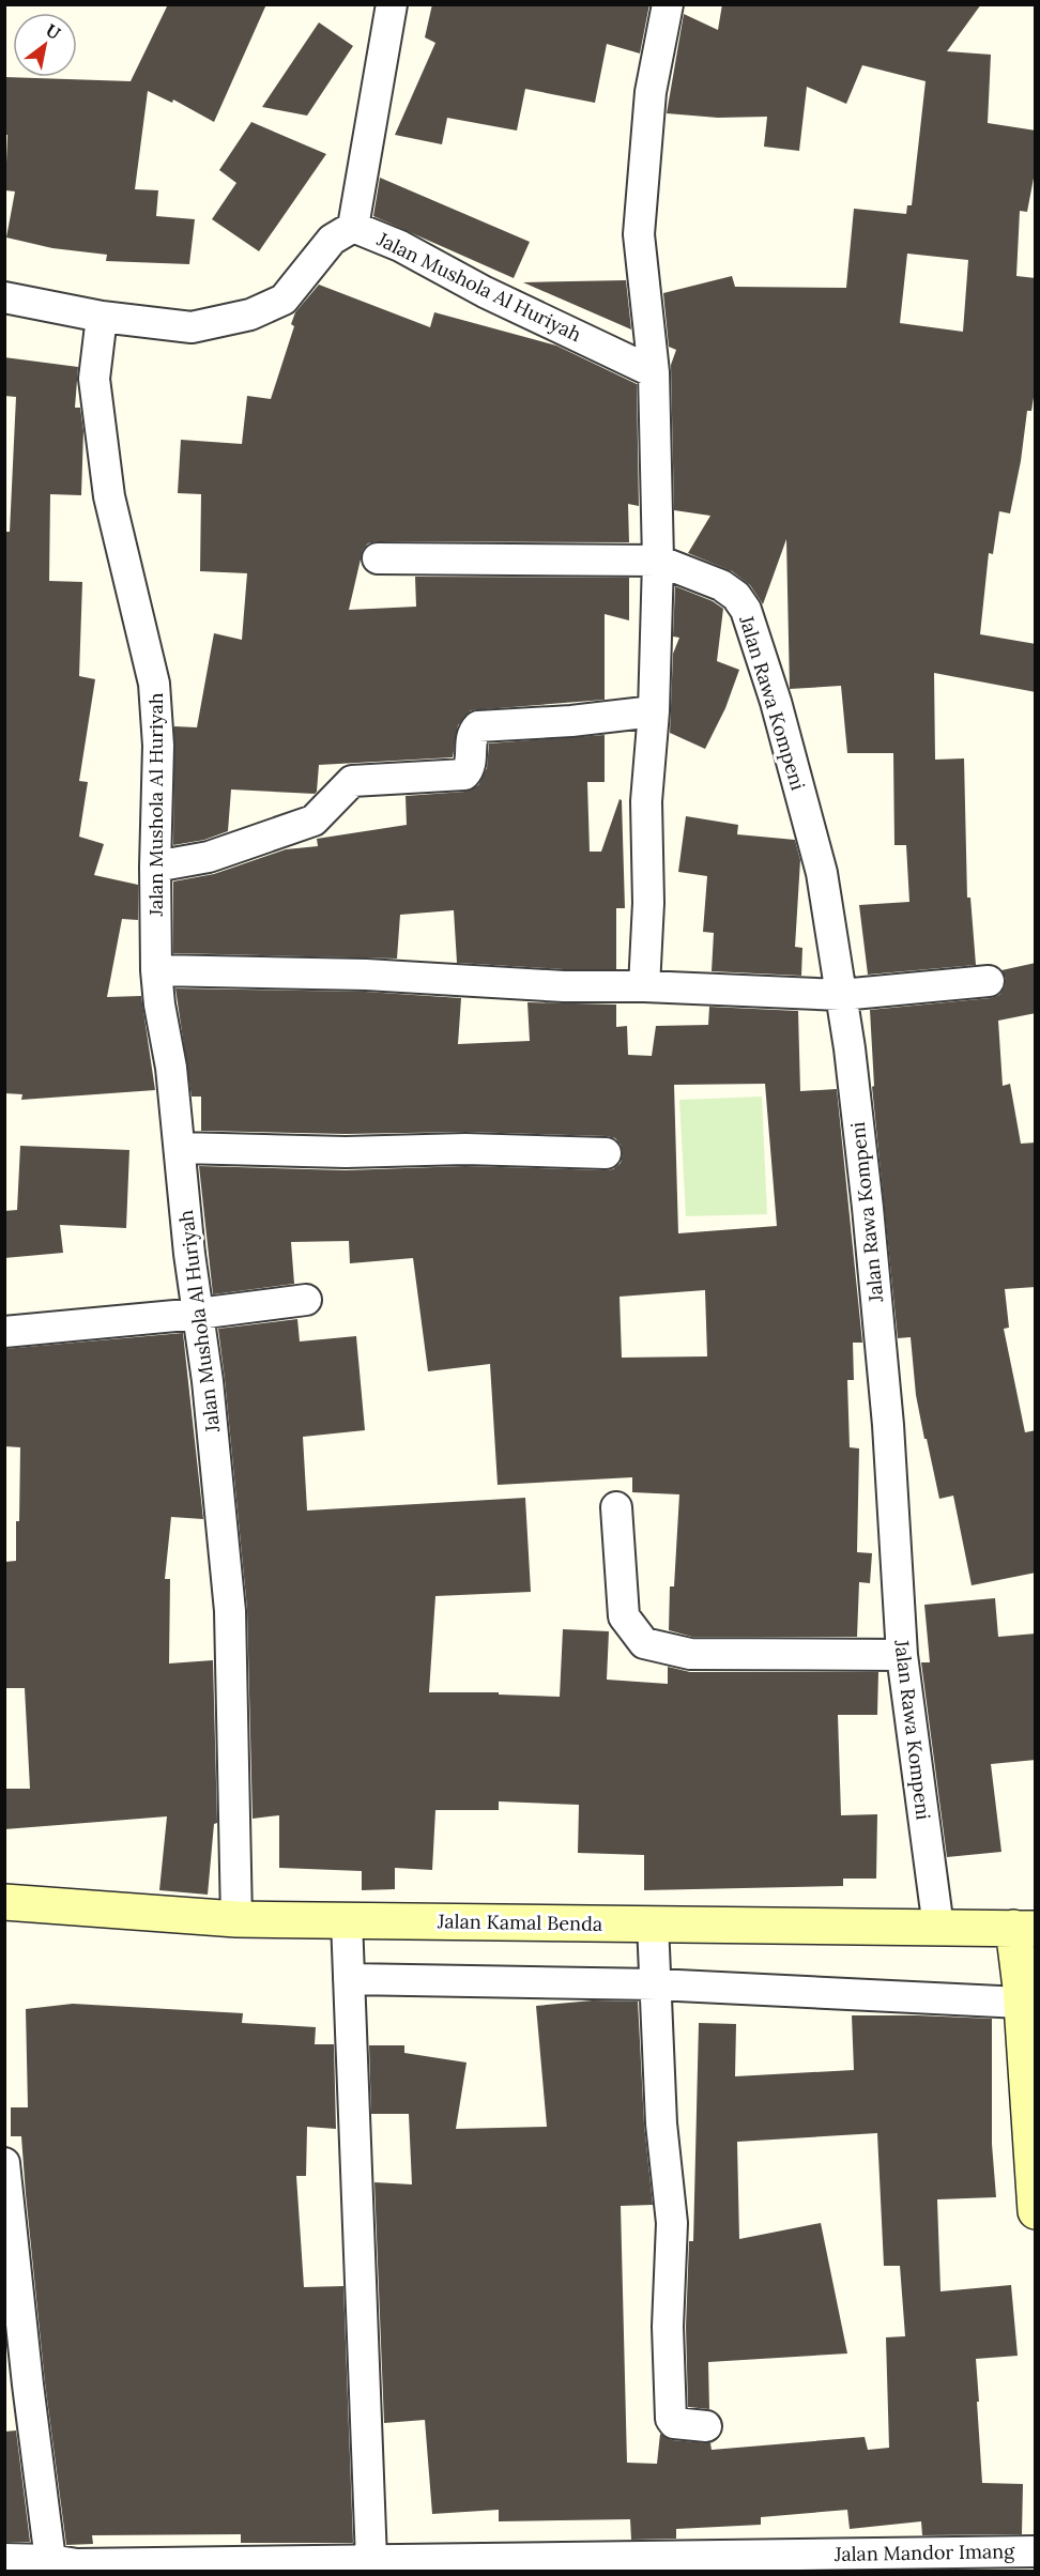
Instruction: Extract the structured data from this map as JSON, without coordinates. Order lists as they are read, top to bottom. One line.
{"streets":{"main road":["Jalan Kamal Benda"],"street":["Jalan Mushola Al Huriyah","Jalan Rawa Kompeni","Jalan Mandor Imang"]},"crossings":[["Jalan Mushola Al Huriyah","Jalan Kamal Benda"],["Jalan Rawa Kompeni","Jalan Kamal Benda"]],"north":"top right"}
